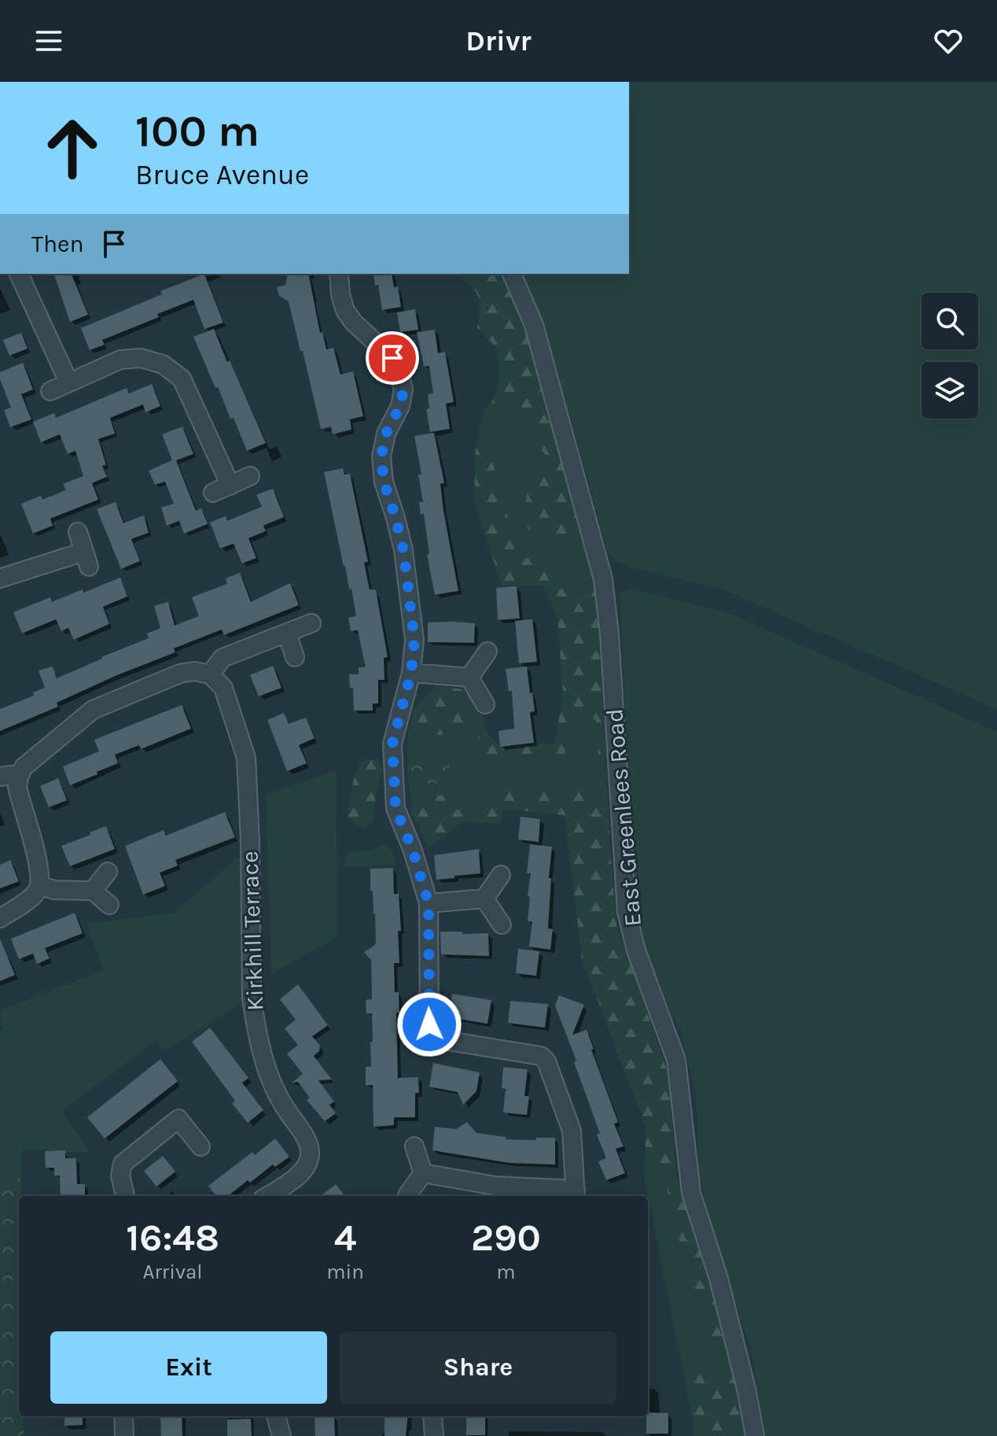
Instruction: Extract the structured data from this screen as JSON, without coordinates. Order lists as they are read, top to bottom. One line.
{"streets":{"street":["East Greenlees Road","Kirkhill Terrace"]},"page":{"header":"Drivr","turn":["100 m","Bruce Avenue"],"then":"Then","eta":["16:48","Arrival","4","min","290","m"],"buttons":["Exit","Share"]}}
